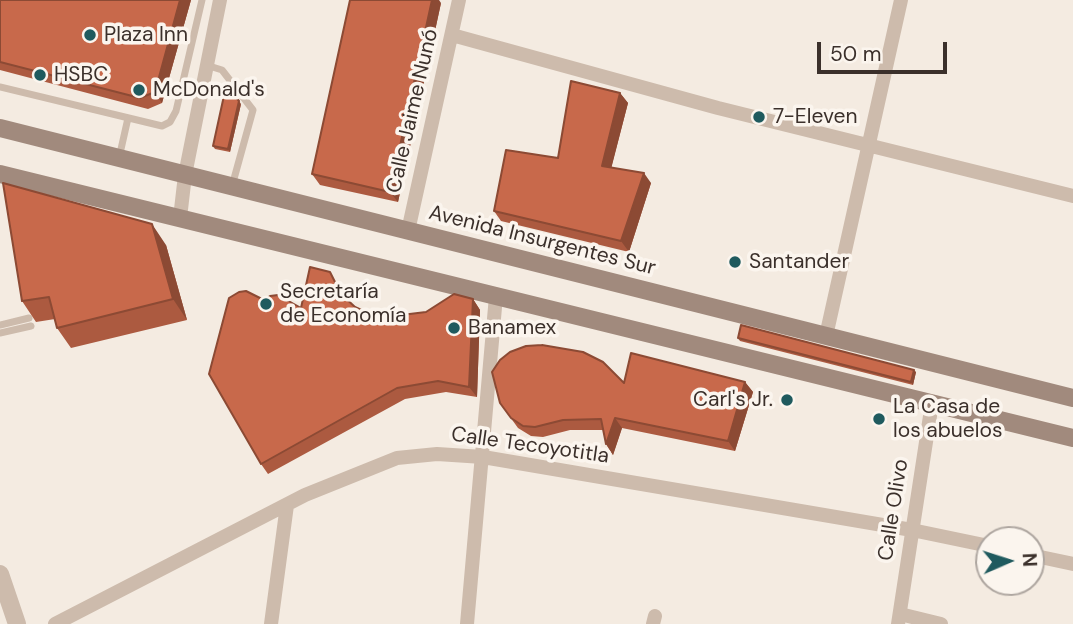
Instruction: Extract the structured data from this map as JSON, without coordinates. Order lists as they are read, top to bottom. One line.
{"streets":{"main road":["Avenida Insurgentes Sur"],"street":["Calle Jaime Nunó","Calle Tecoyotitla","Calle Olivo"]},"crossings":[["Calle Jaime Nunó","Avenida Insurgentes Sur"],["Calle Tecoyotitla","Calle Olivo"]],"places":["Plaza Inn","HSBC","McDonald's","7-Eleven","Santander","Secretaría de Economía","Banamex","Carl's Jr.","La Casa de los abuelos"],"scale_bar":"50 m","north":"right"}
